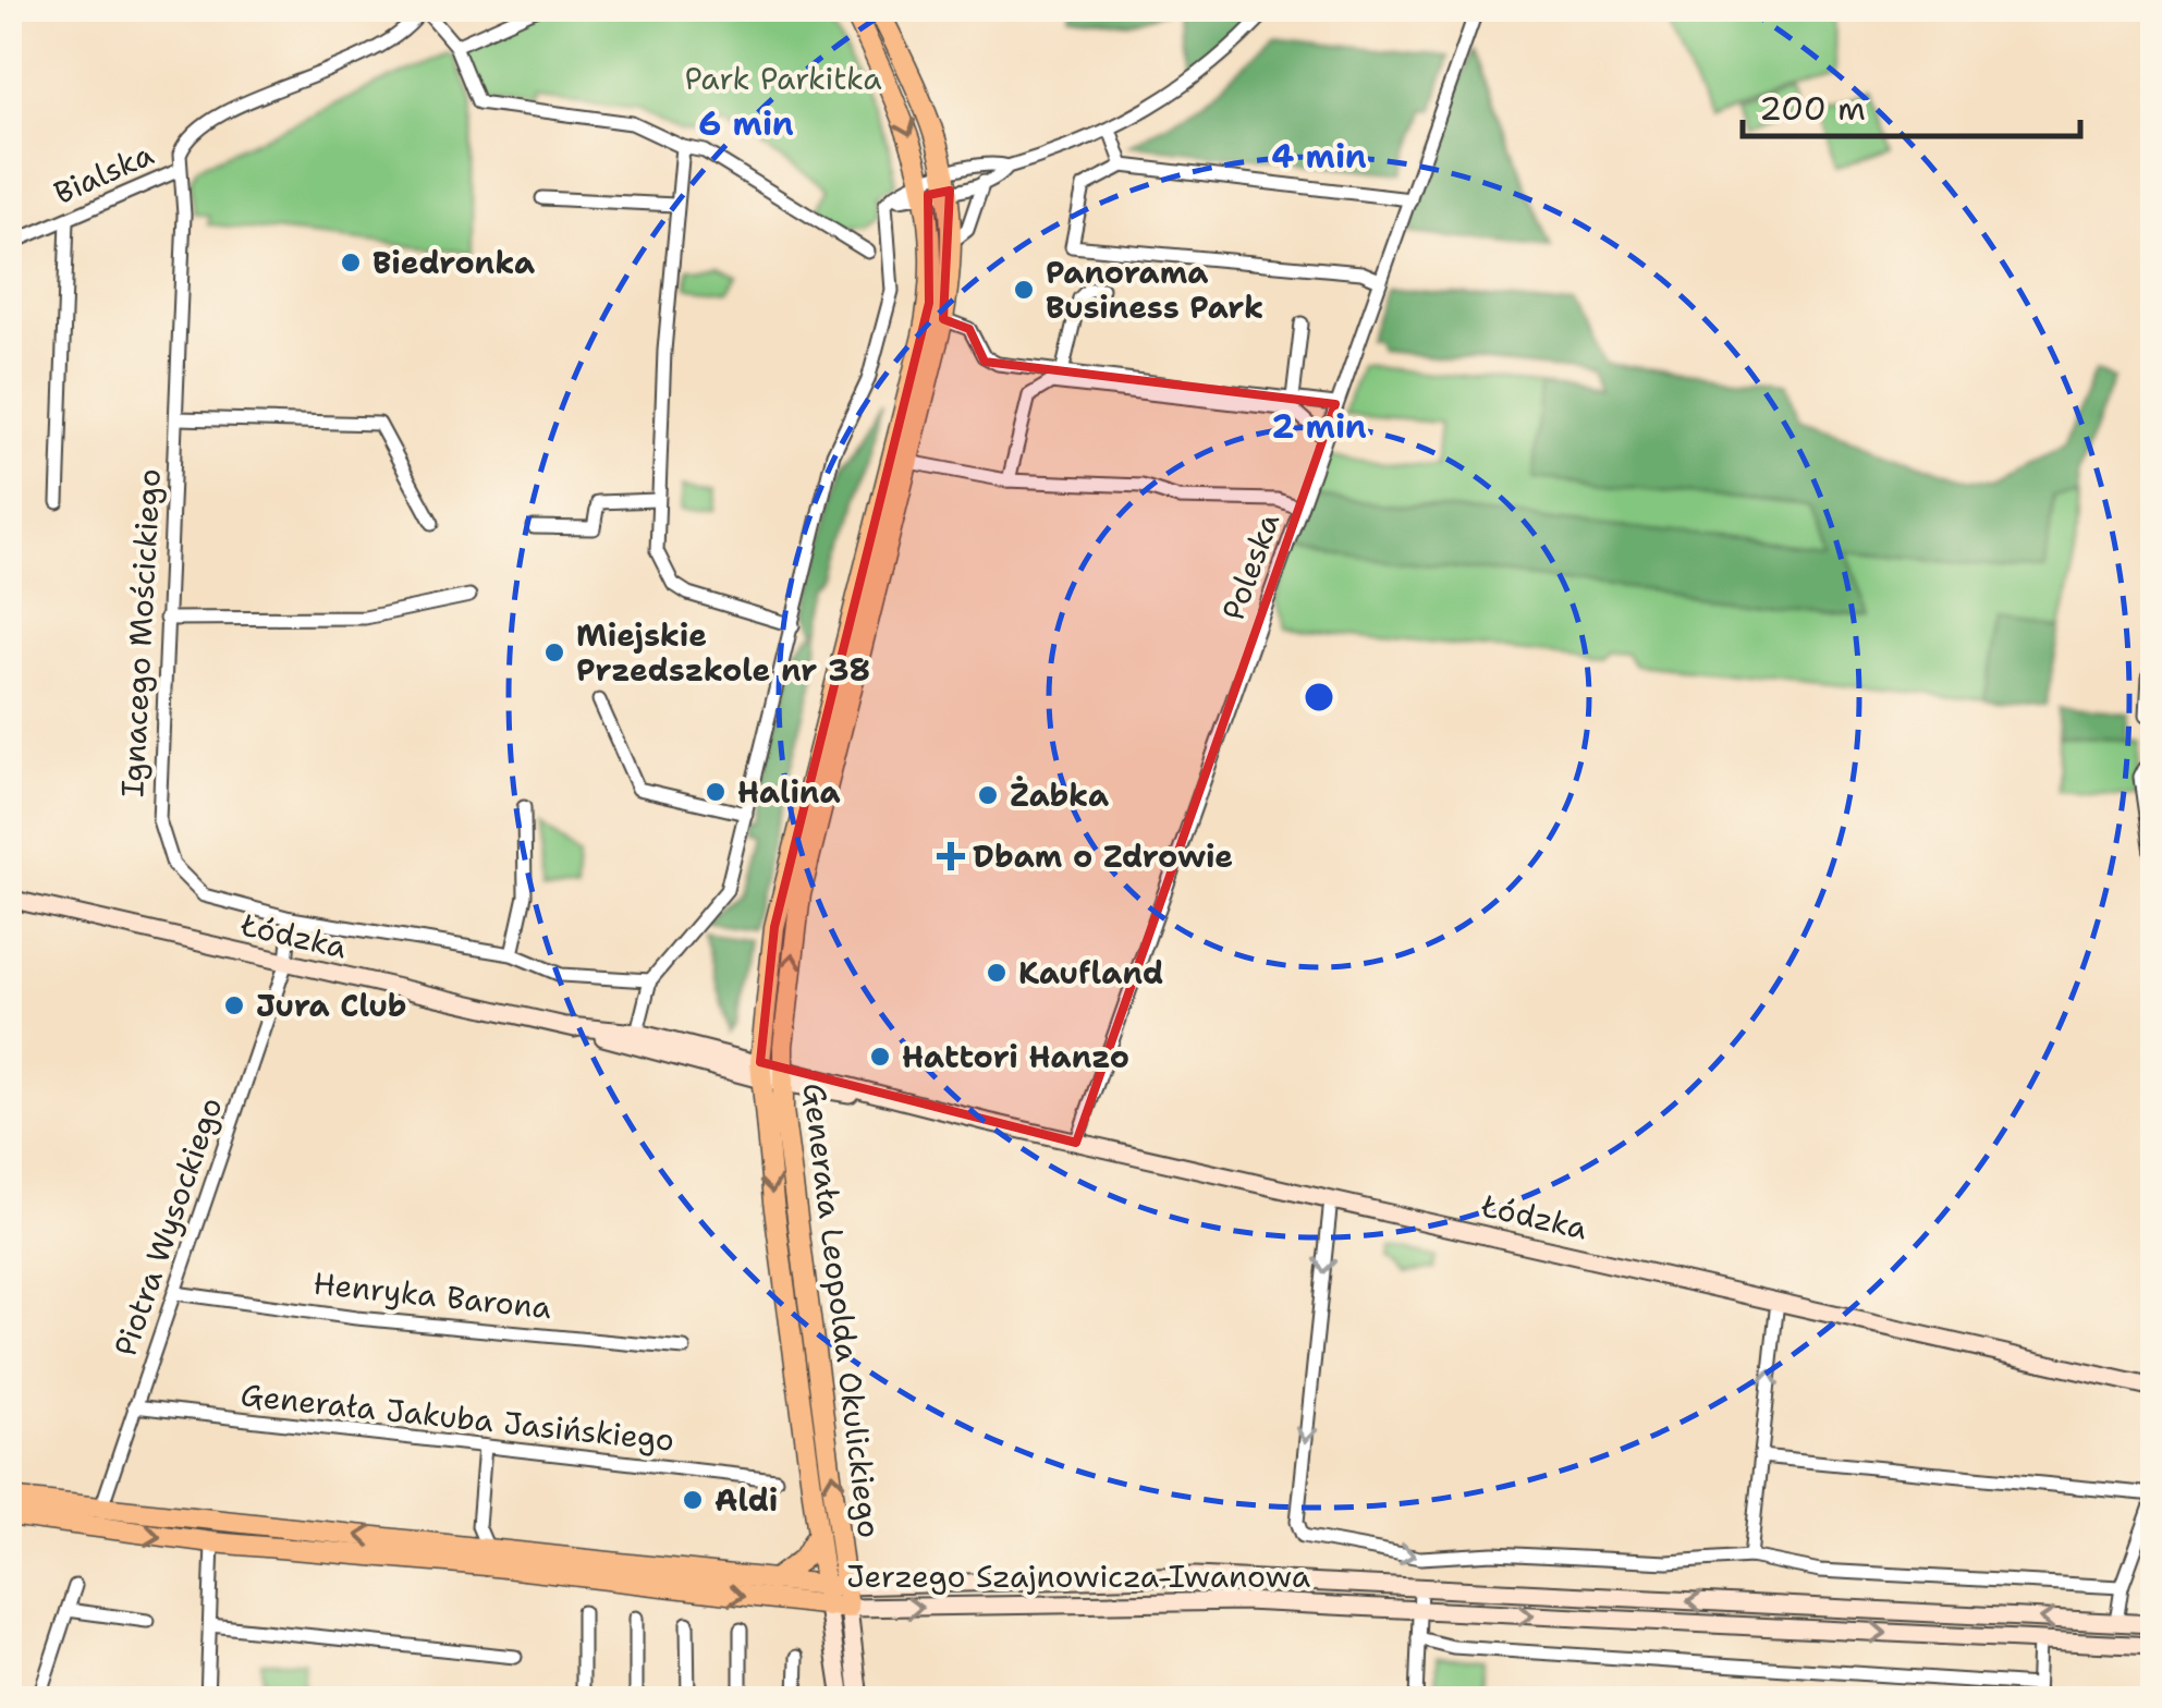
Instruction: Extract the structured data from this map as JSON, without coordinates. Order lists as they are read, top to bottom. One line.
{"streets":{"main road":["Łódzka","Generała Leopolda Okulickiego","Jerzego Szajnowicza-Iwanowa"],"street":["Bialska","Poleska","Ignacego Mościckiego","Piotra Wysockiego","Henryka Barona","Generała Jakuba Jasińskiego"]},"crossings":[["Bialska","Ignacego Mościckiego"],["Poleska","Łódzka"],["Łódzka","Piotra Wysockiego"],["Łódzka","Generała Leopolda Okulickiego"],["Łódzka","Jerzego Szajnowicza-Iwanowa"],["Piotra Wysockiego","Henryka Barona"],["Piotra Wysockiego","Generała Jakuba Jasińskiego"],["Piotra Wysockiego","Jerzego Szajnowicza-Iwanowa"],["Generała Leopolda Okulickiego","Jerzego Szajnowicza-Iwanowa"]],"parks":["Park Parkitka"],"places":{"other":["Biedronka","Panorama Business Park","Miejskie Przedszkole nr 38","Halina","Żabka","Kaufland","Jura Club","Hattori Hanzo","Aldi"],"health":["Dbam o Zdrowie"]},"scale_bar":"200 m","rings":["6 min","4 min","2 min"]}
